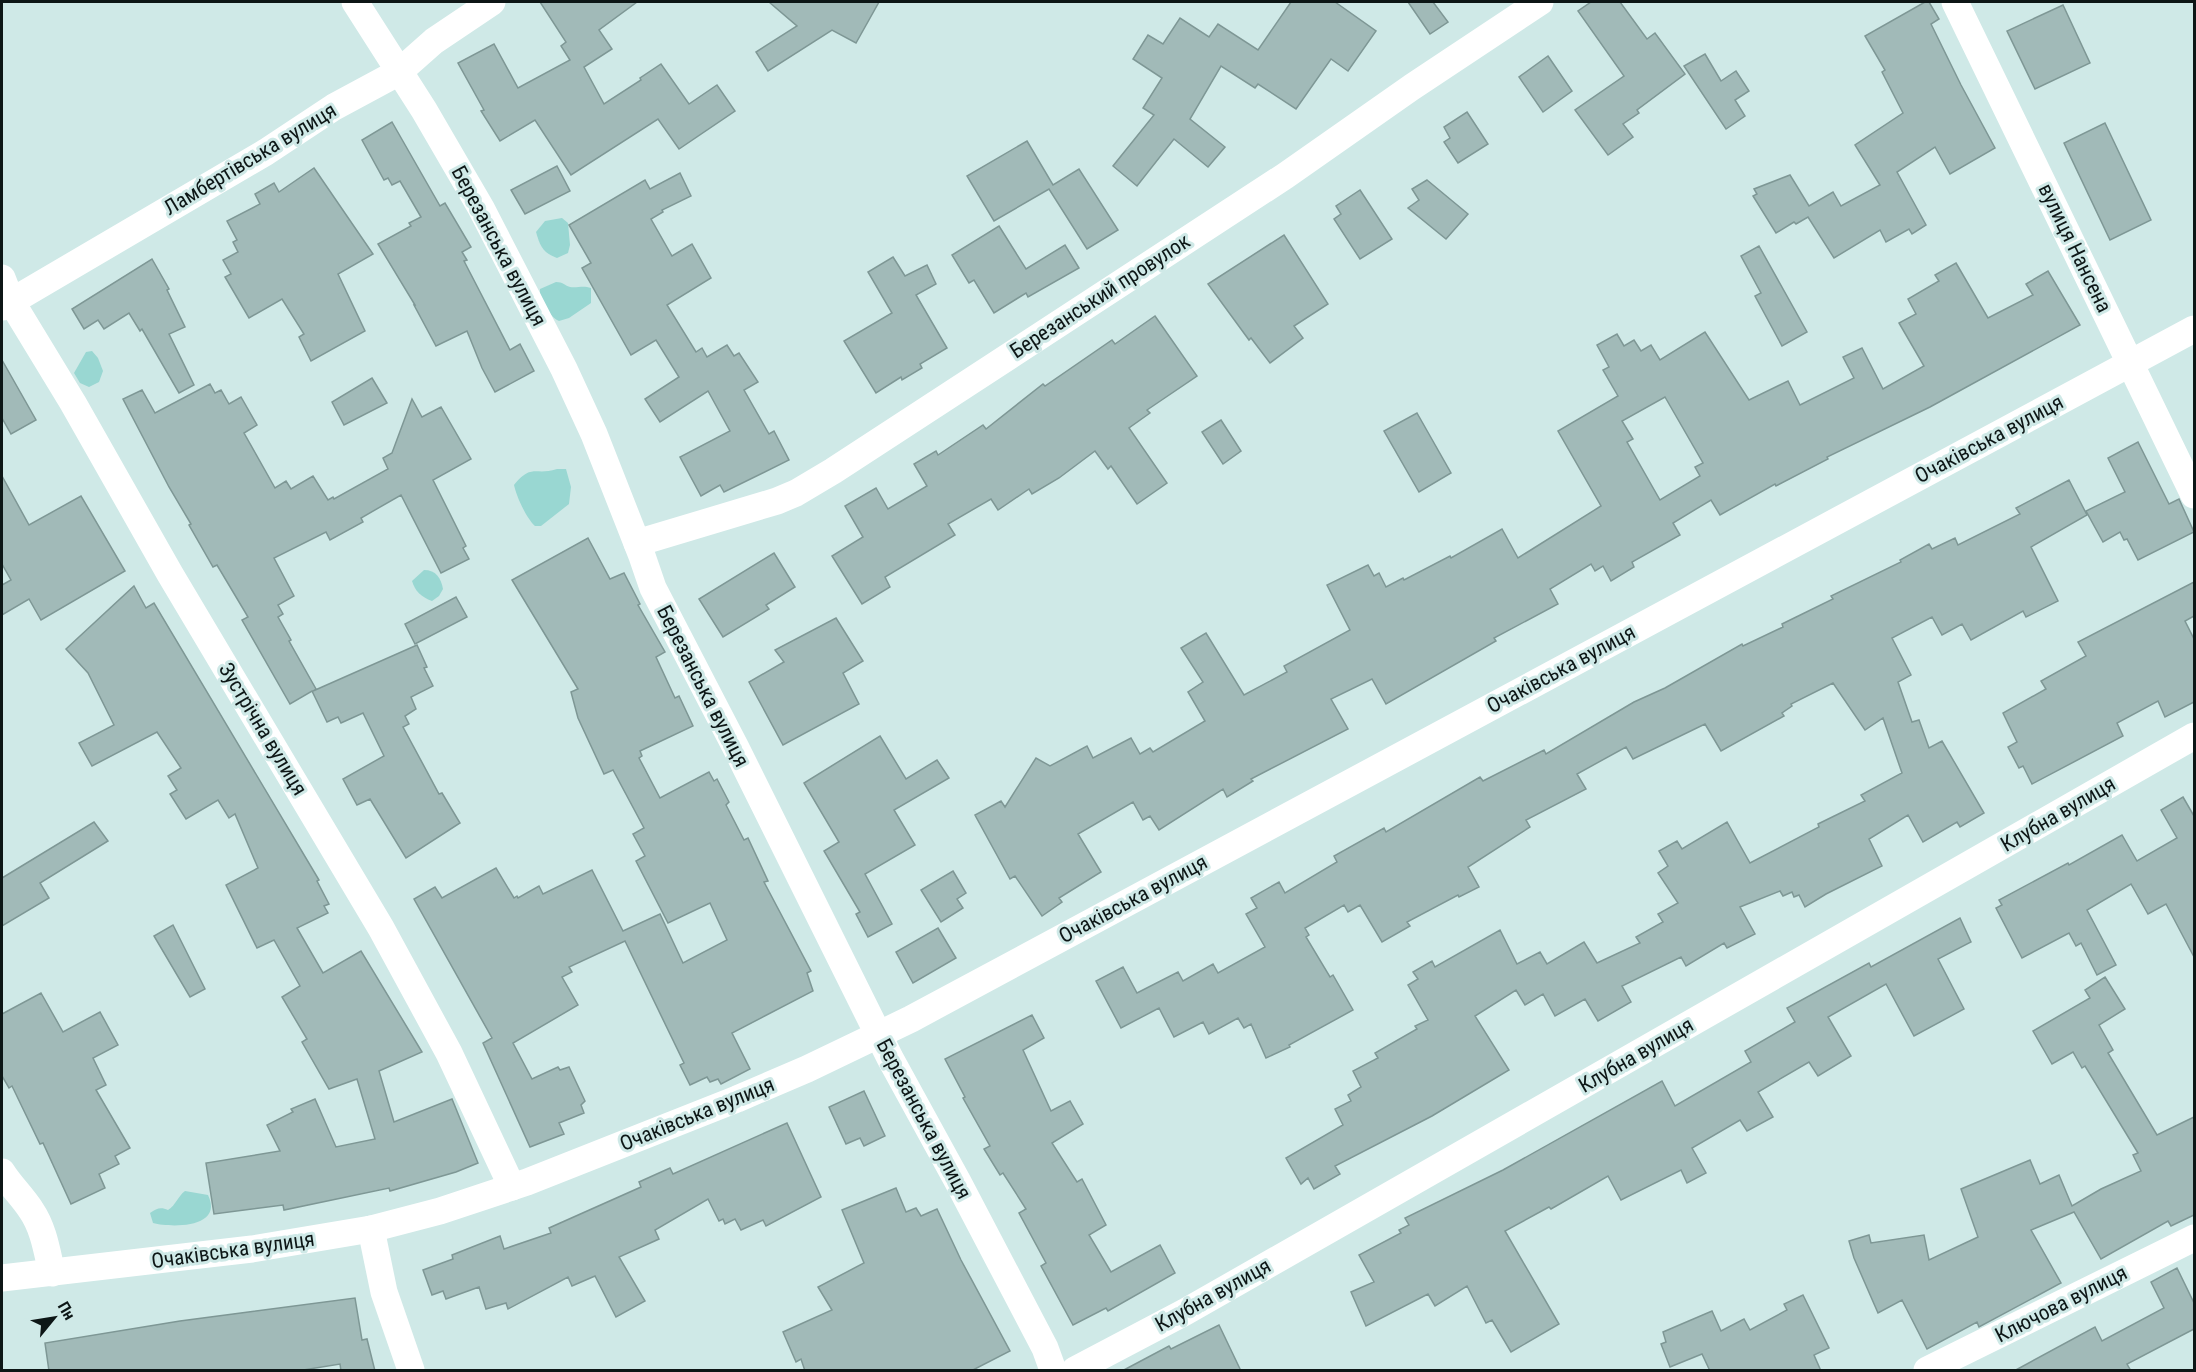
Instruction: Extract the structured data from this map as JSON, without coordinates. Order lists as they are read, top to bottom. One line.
{"streets":{"street":["Ламбертівська вулиця","Березанська вулиця","вулиця Нансена","Березанський провулок","Очаківська вулиця","Зустрічна вулиця","Клубна вулиця","Ключова вулиця"]},"crossings":[["Ламбертівська вулиця","Березанська вулиця"],["Ламбертівська вулиця","Зустрічна вулиця"],["Березанська вулиця","Березанський провулок"],["Березанська вулиця","Очаківська вулиця"],["вулиця Нансена","Очаківська вулиця"],["Очаківська вулиця","Зустрічна вулиця"]],"north":"top right"}
